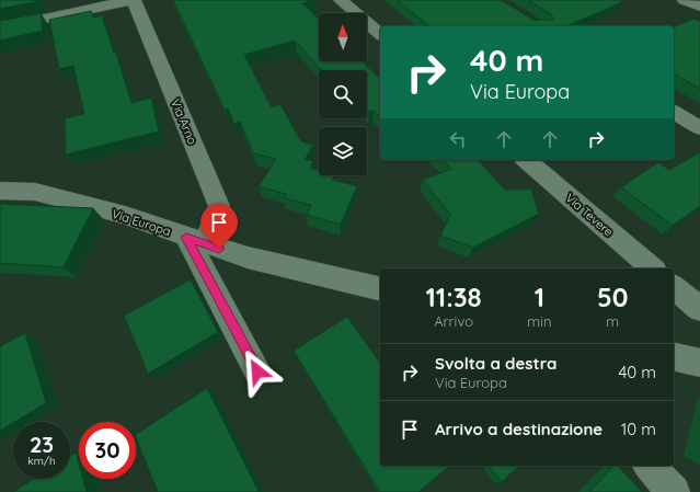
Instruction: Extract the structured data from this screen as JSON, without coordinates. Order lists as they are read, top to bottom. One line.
{"streets":{"street":["Via Arno","Via Tevere","Via Europa"]},"crossings":[["Via Arno","Via Europa"]],"north":"top","page":{"turn":["40 m","Via Europa"],"eta":["11:38","Arrivo","1","min","50","m"],"list":[{"name":"Svolta a destra","note":"Via Europa","value":"40 m"},{"name":"Arrivo a destinazione","value":"10 m"}],"speed":"23 km/h","limit":"30"}}
